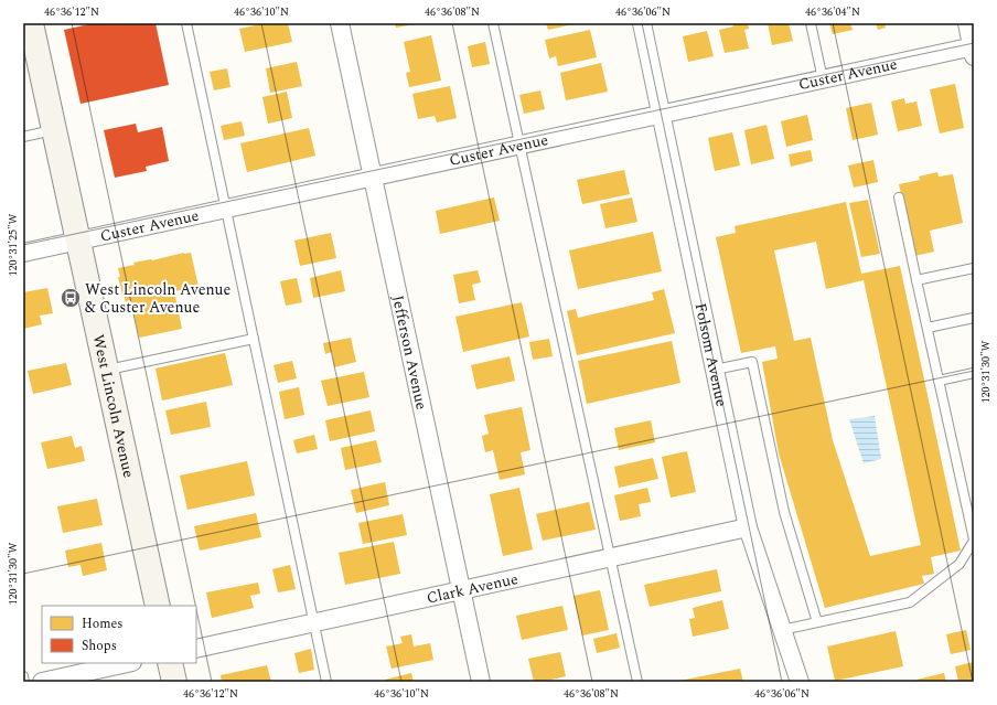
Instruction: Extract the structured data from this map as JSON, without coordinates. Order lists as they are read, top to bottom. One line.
{"streets":{"main road":["West Lincoln Avenue"],"street":["Custer Avenue","Jefferson Avenue","Folsom Avenue","Clark Avenue"]},"crossings":[["Custer Avenue","Jefferson Avenue"],["Custer Avenue","Folsom Avenue"],["Custer Avenue","West Lincoln Avenue"],["Jefferson Avenue","Clark Avenue"],["Folsom Avenue","Clark Avenue"]],"places":{"bus stop":["West Lincoln Avenue & Custer Avenue"]},"legend":["Homes","Shops"],"coordinates":["46°36'12\"N","46°36'10\"N","46°36'08\"N","46°36'06\"N","46°36'04\"N","120°31'25\"W","120°31'30\"W"]}
